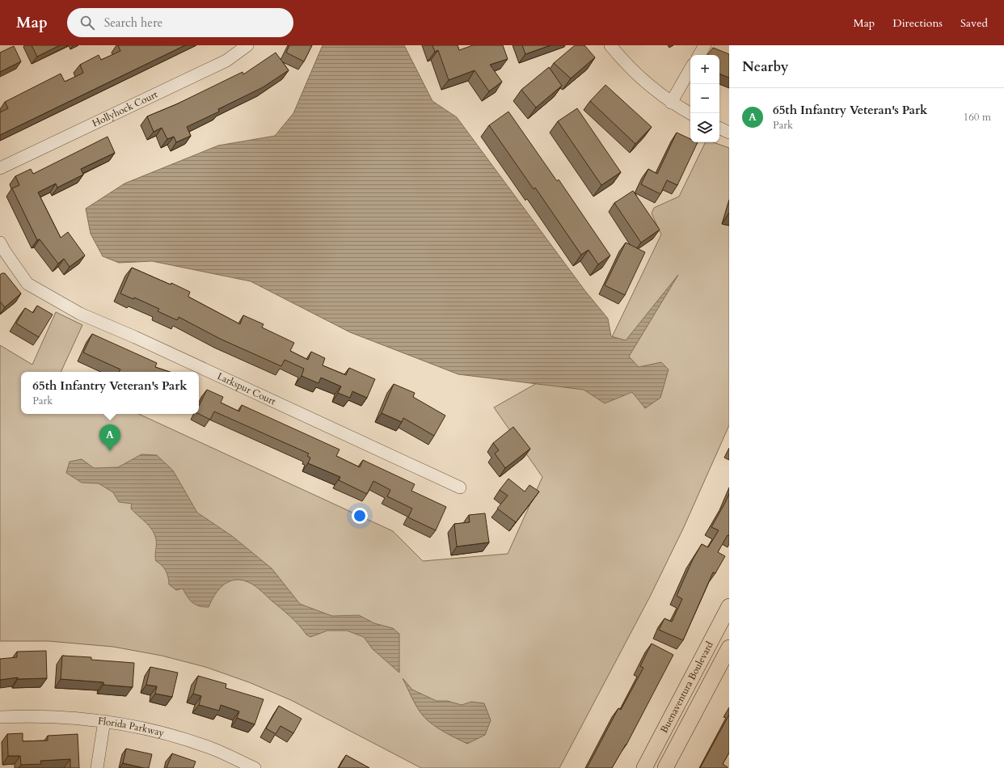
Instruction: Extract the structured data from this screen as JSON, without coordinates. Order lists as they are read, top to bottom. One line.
{"streets":{"main road":["Buenaventura Boulevard"],"street":["Hollyhock Court","Larkspur Court","Florida Parkway"]},"page":{"header":"Map","search":"Search here","nav":["Map","Directions","Saved"],"heading":"Nearby","map_buttons":["+","−"],"list":[{"mark":"A","name":"65th Infantry Veteran's Park","note":"Park","value":"160 m"}],"popup":["65th Infantry Veteran's Park","Park"],"pins":"A"}}
